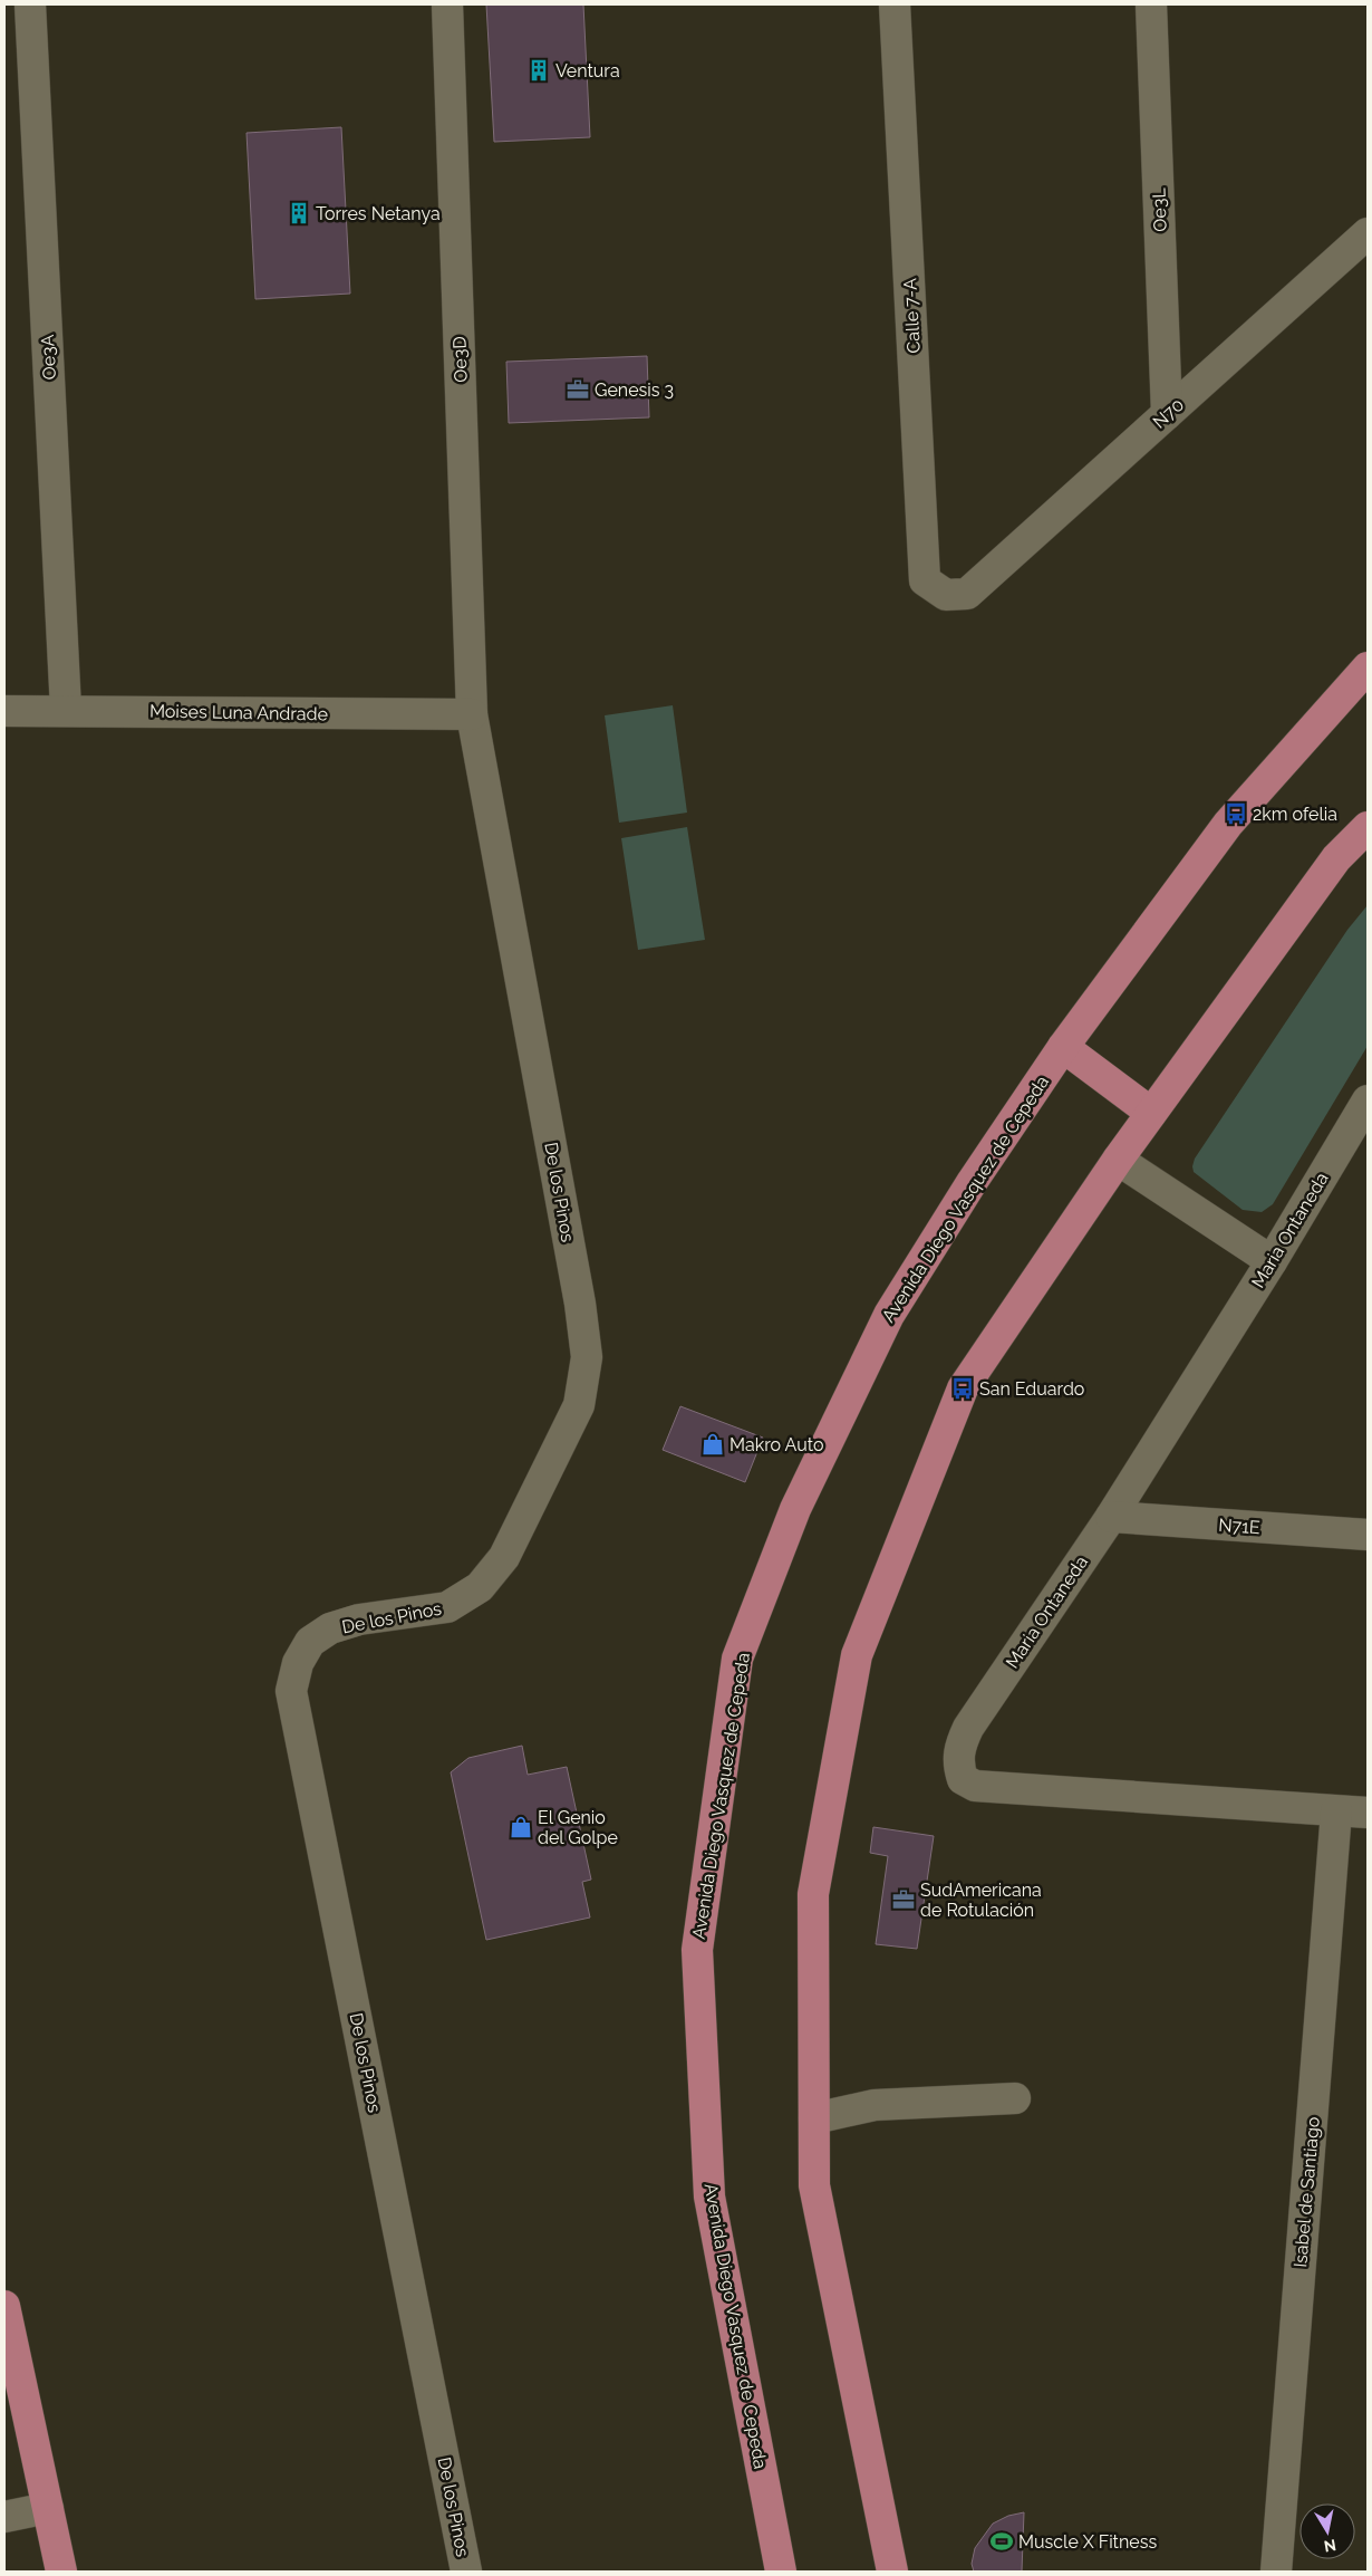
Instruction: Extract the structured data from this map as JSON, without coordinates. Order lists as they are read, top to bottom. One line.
{"streets":{"main road":["Avenida Diego Vasquez de Cepeda"],"street":["Oe3L","Calle 7-A","Oe3A","Oe3D","N70","Moises Luna Andrade","De los Pinos","Maria Ontaneda","N71E","Isabel de Santiago"]},"crossings":[["Oe3L","N70"],["Calle 7-A","N70"],["Oe3A","Moises Luna Andrade"],["Oe3D","Moises Luna Andrade"],["Oe3D","De los Pinos"],["Moises Luna Andrade","De los Pinos"],["Maria Ontaneda","N71E"],["Maria Ontaneda","Isabel de Santiago"]],"places":{"building":["Ventura","Torres Netanya"],"office":["Genesis 3","SudAmericana de Rotulación"],"bus stop":["2km ofelia","San Eduardo"],"shop":["Makro Auto","El Genio del Golpe"],"sports":["Muscle X Fitness"]},"north":"bottom"}
